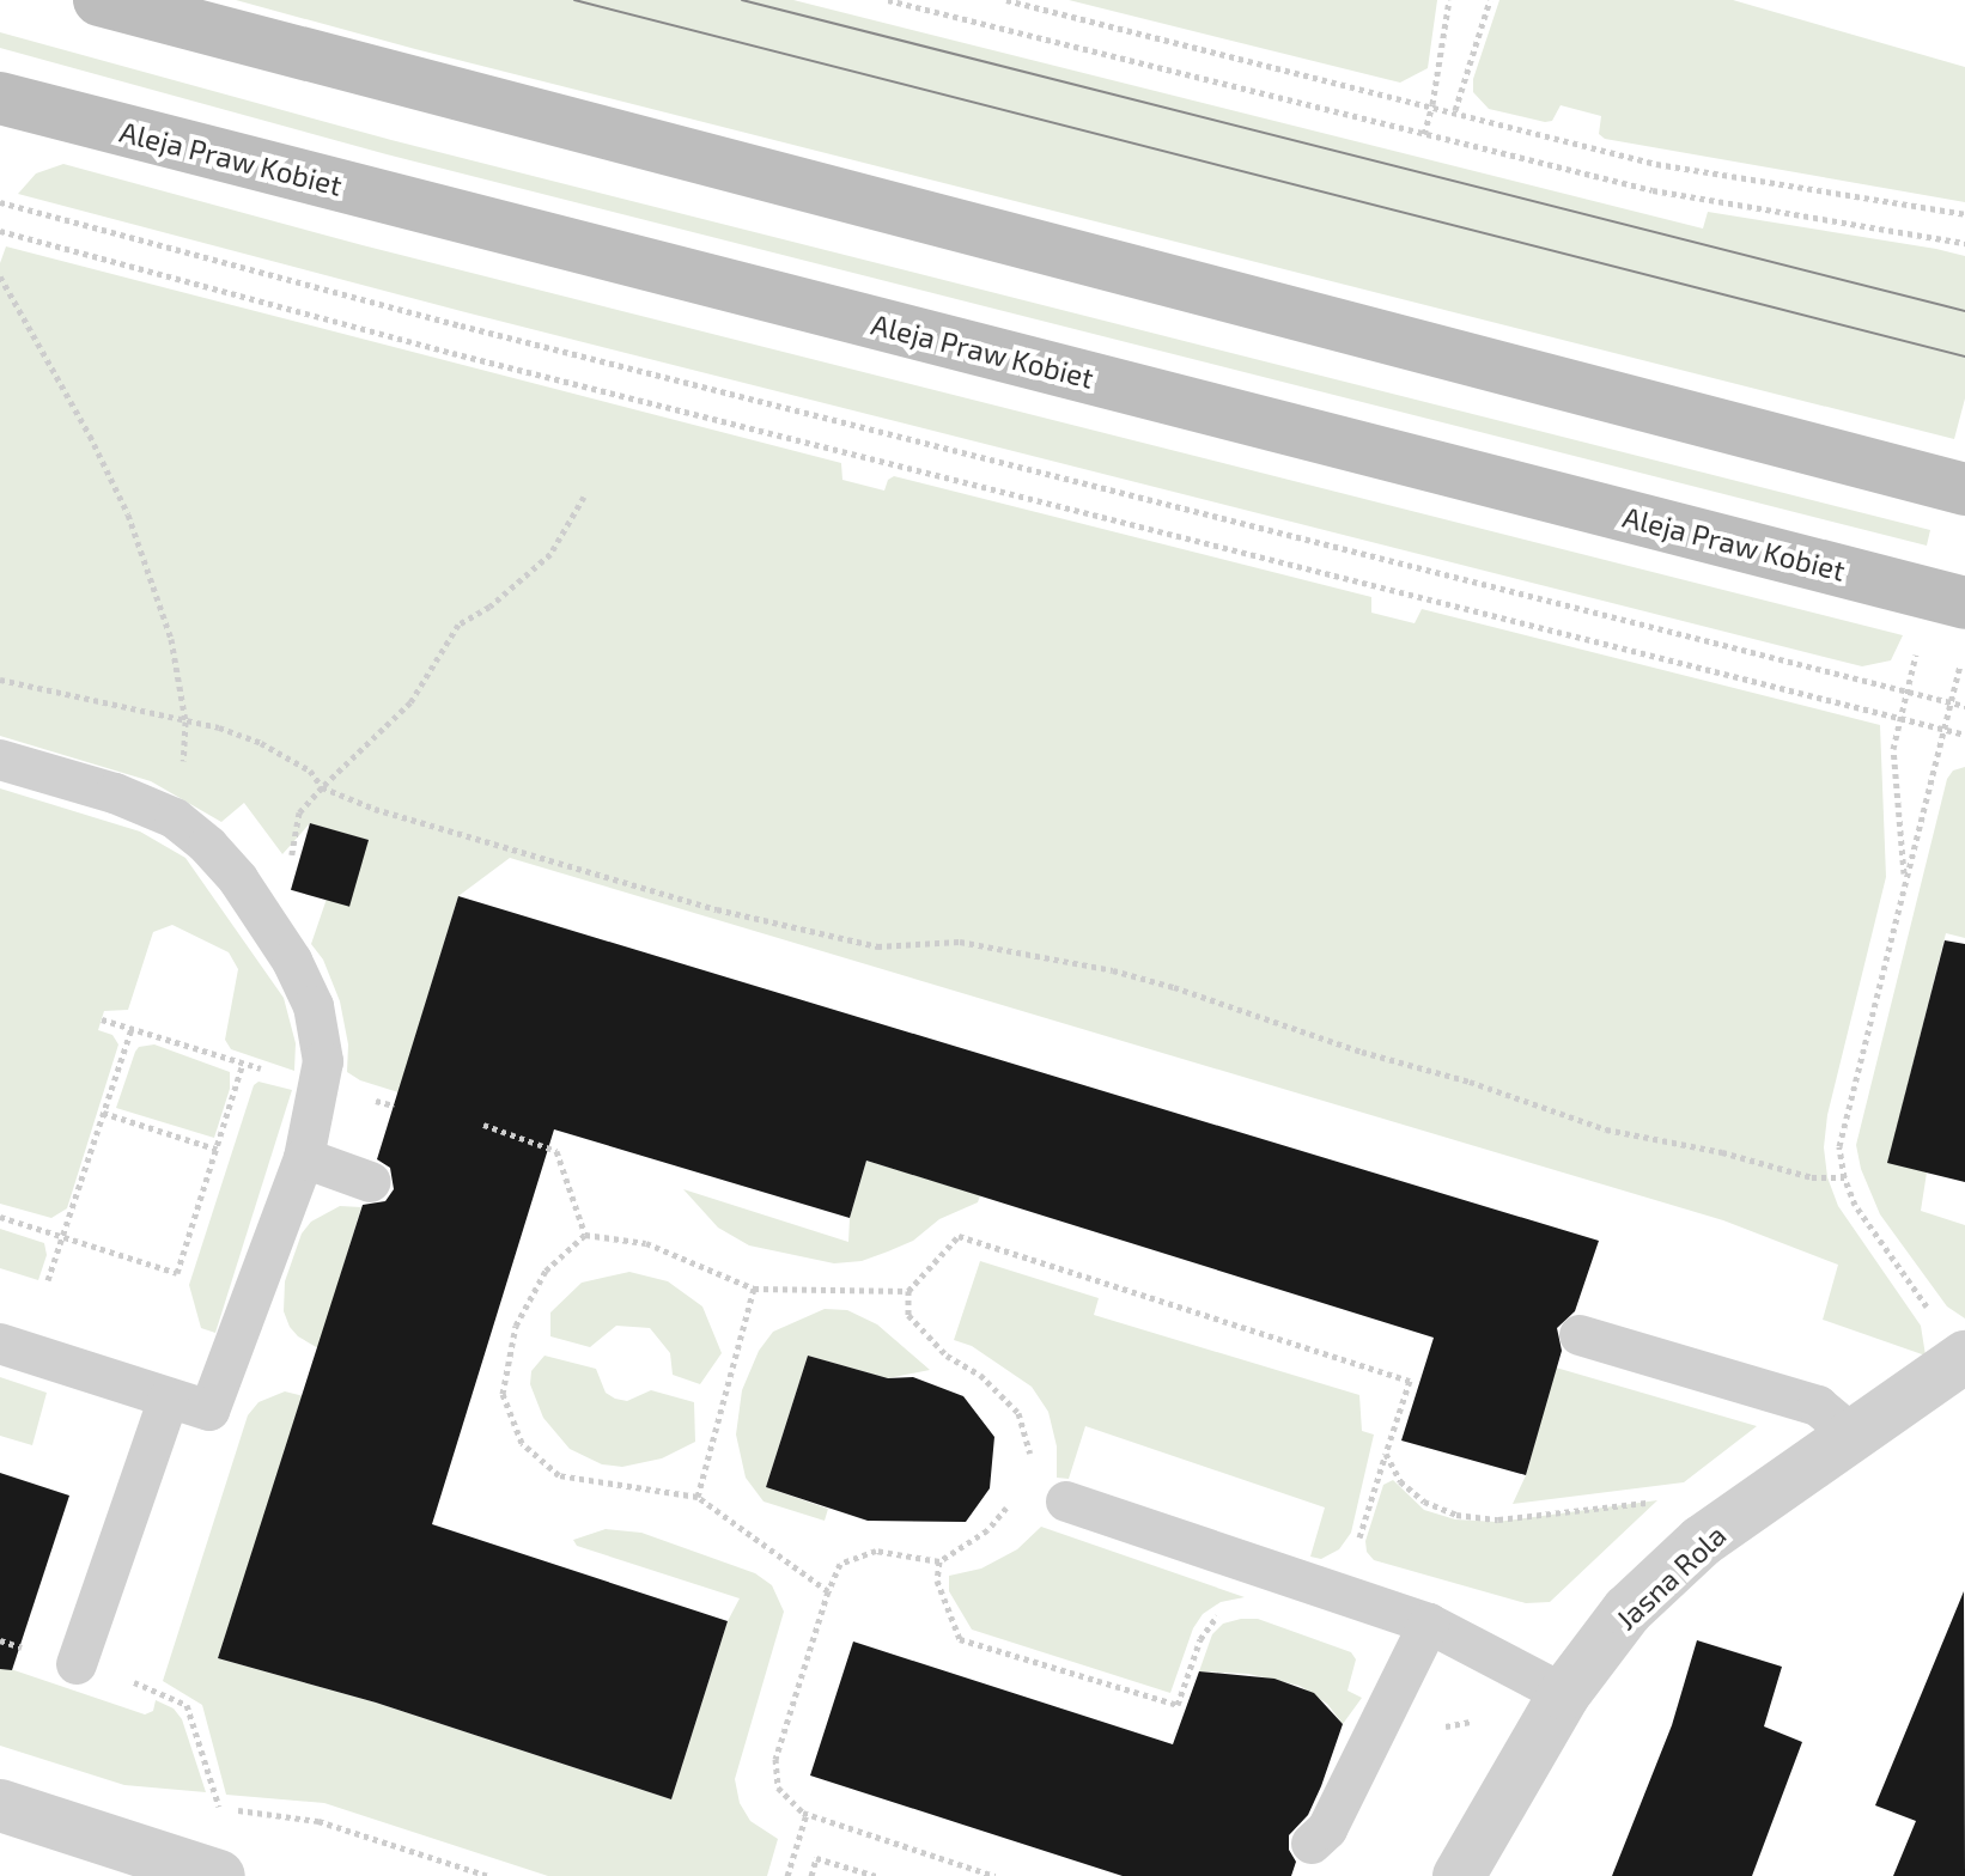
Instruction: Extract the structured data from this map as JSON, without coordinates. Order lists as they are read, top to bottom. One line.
{"streets":{"street":["Aleja Praw Kobiet","Jasna Rola"]}}
